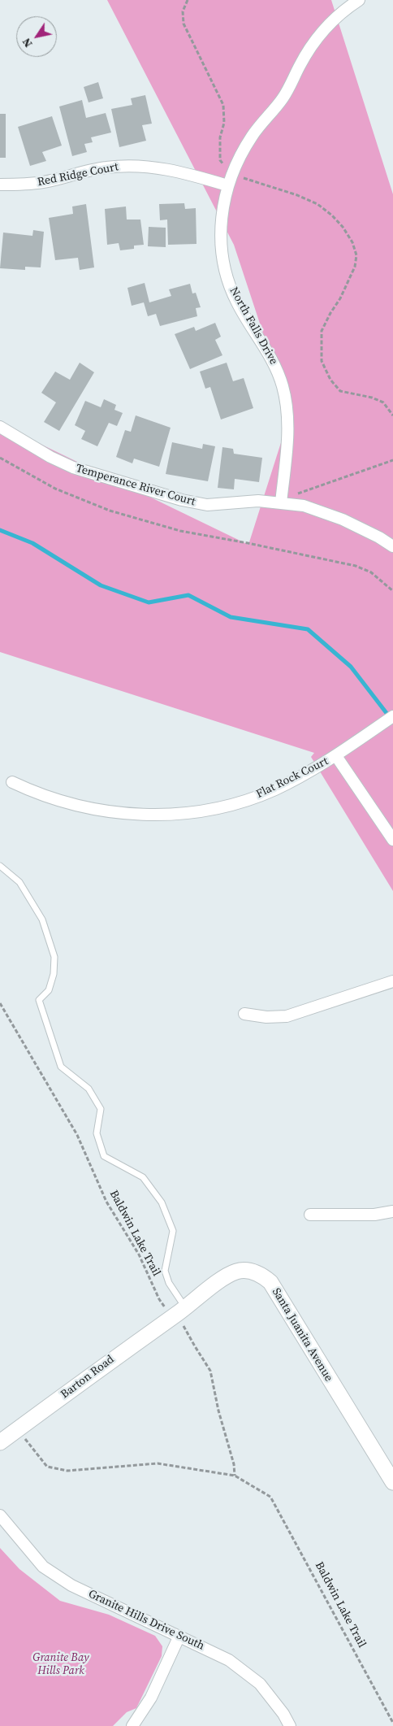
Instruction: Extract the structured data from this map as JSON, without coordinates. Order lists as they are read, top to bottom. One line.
{"streets":{"street":["Red Ridge Court","North Falls Drive","Temperance River Court","Flat Rock Court","Santa Juanita Avenue","Barton Road","Granite Hills Drive South"],"path":["Baldwin Lake Trail"]},"crossings":[["Red Ridge Court","North Falls Drive"],["North Falls Drive","Temperance River Court"],["Baldwin Lake Trail","Santa Juanita Avenue"],["Baldwin Lake Trail","Barton Road"],["Santa Juanita Avenue","Barton Road"]],"parks":["Granite Bay Hills Park"],"north":"bottom left"}
